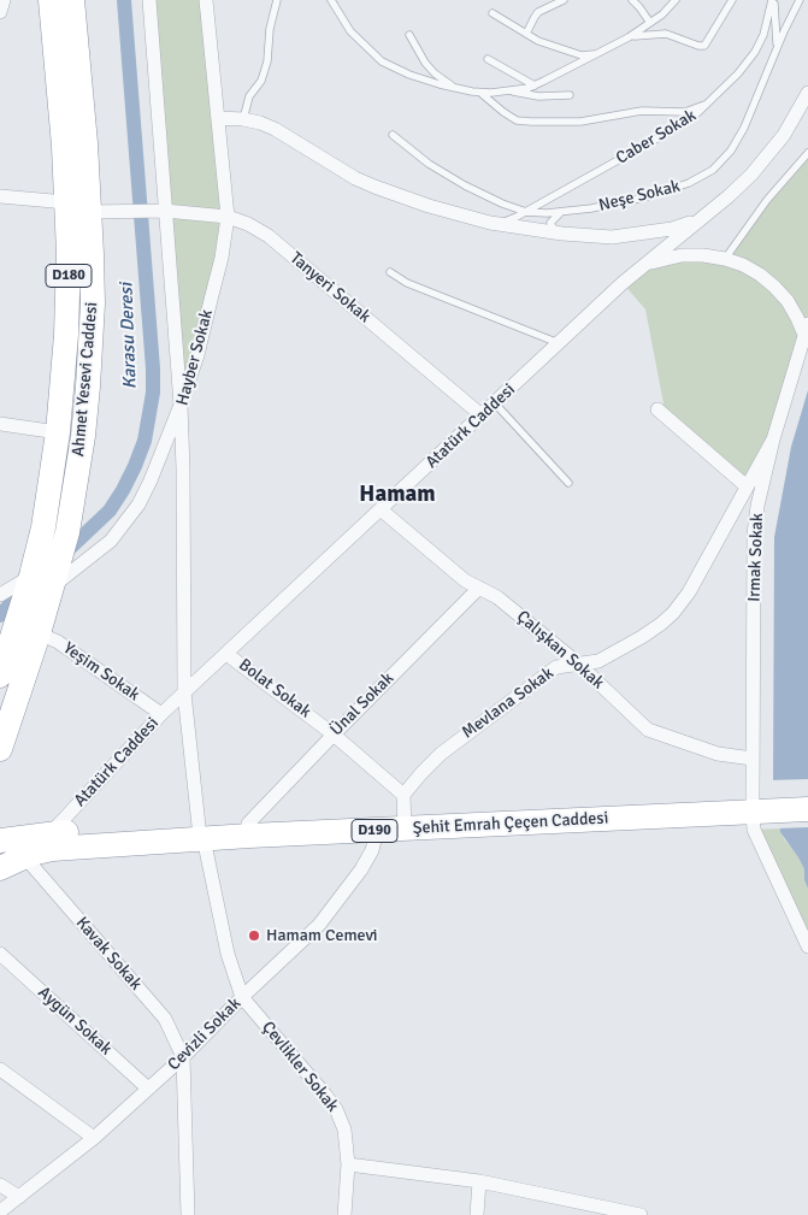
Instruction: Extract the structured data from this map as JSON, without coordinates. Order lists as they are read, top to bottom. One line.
{"streets":{"highway":["D180","Ahmet Yesevi Caddesi","Şehit Emrah Çeçen Caddesi","D190"],"street":["Neşe Sokak","Tanyeri Sokak","Hayber Sokak","Atatürk Caddesi","Irmak Sokak","Çalışkan Sokak","Yeşim Sokak","Bolat Sokak","Mevlana Sokak","Ünal Sokak","Kavak Sokak","Aygün Sokak","Cevizli Sokak","Çevlikler Sokak"],"lane":["Caber Sokak"]},"crossings":[["Caber Sokak","Neşe Sokak"],["Neşe Sokak","Hayber Sokak"],["Neşe Sokak","Atatürk Caddesi"],["Tanyeri Sokak","Hayber Sokak"],["Tanyeri Sokak","Ahmet Yesevi Caddesi"],["Tanyeri Sokak","Atatürk Caddesi"],["Hayber Sokak","Atatürk Caddesi"],["Hayber Sokak","Şehit Emrah Çeçen Caddesi"],["Hayber Sokak","Cevizli Sokak"],["Hayber Sokak","Çevlikler Sokak"],["Ahmet Yesevi Caddesi","Yeşim Sokak"],["Atatürk Caddesi","Çalışkan Sokak"],["Atatürk Caddesi","Yeşim Sokak"],["Atatürk Caddesi","Bolat Sokak"],["Atatürk Caddesi","Şehit Emrah Çeçen Caddesi"],["Irmak Sokak","Çalışkan Sokak"],["Irmak Sokak","Mevlana Sokak"],["Irmak Sokak","Şehit Emrah Çeçen Caddesi"],["Çalışkan Sokak","Mevlana Sokak"],["Çalışkan Sokak","Ünal Sokak"],["Bolat Sokak","Mevlana Sokak"],["Bolat Sokak","Ünal Sokak"],["Bolat Sokak","Şehit Emrah Çeçen Caddesi"],["Mevlana Sokak","Şehit Emrah Çeçen Caddesi"],["Ünal Sokak","Şehit Emrah Çeçen Caddesi"],["Şehit Emrah Çeçen Caddesi","Kavak Sokak"],["Şehit Emrah Çeçen Caddesi","Cevizli Sokak"],["Kavak Sokak","Cevizli Sokak"],["Aygün Sokak","Cevizli Sokak"],["Cevizli Sokak","Çevlikler Sokak"]],"districts":["Hamam"],"water":["Karasu Deresi"],"places":["Hamam Cemevi"]}
